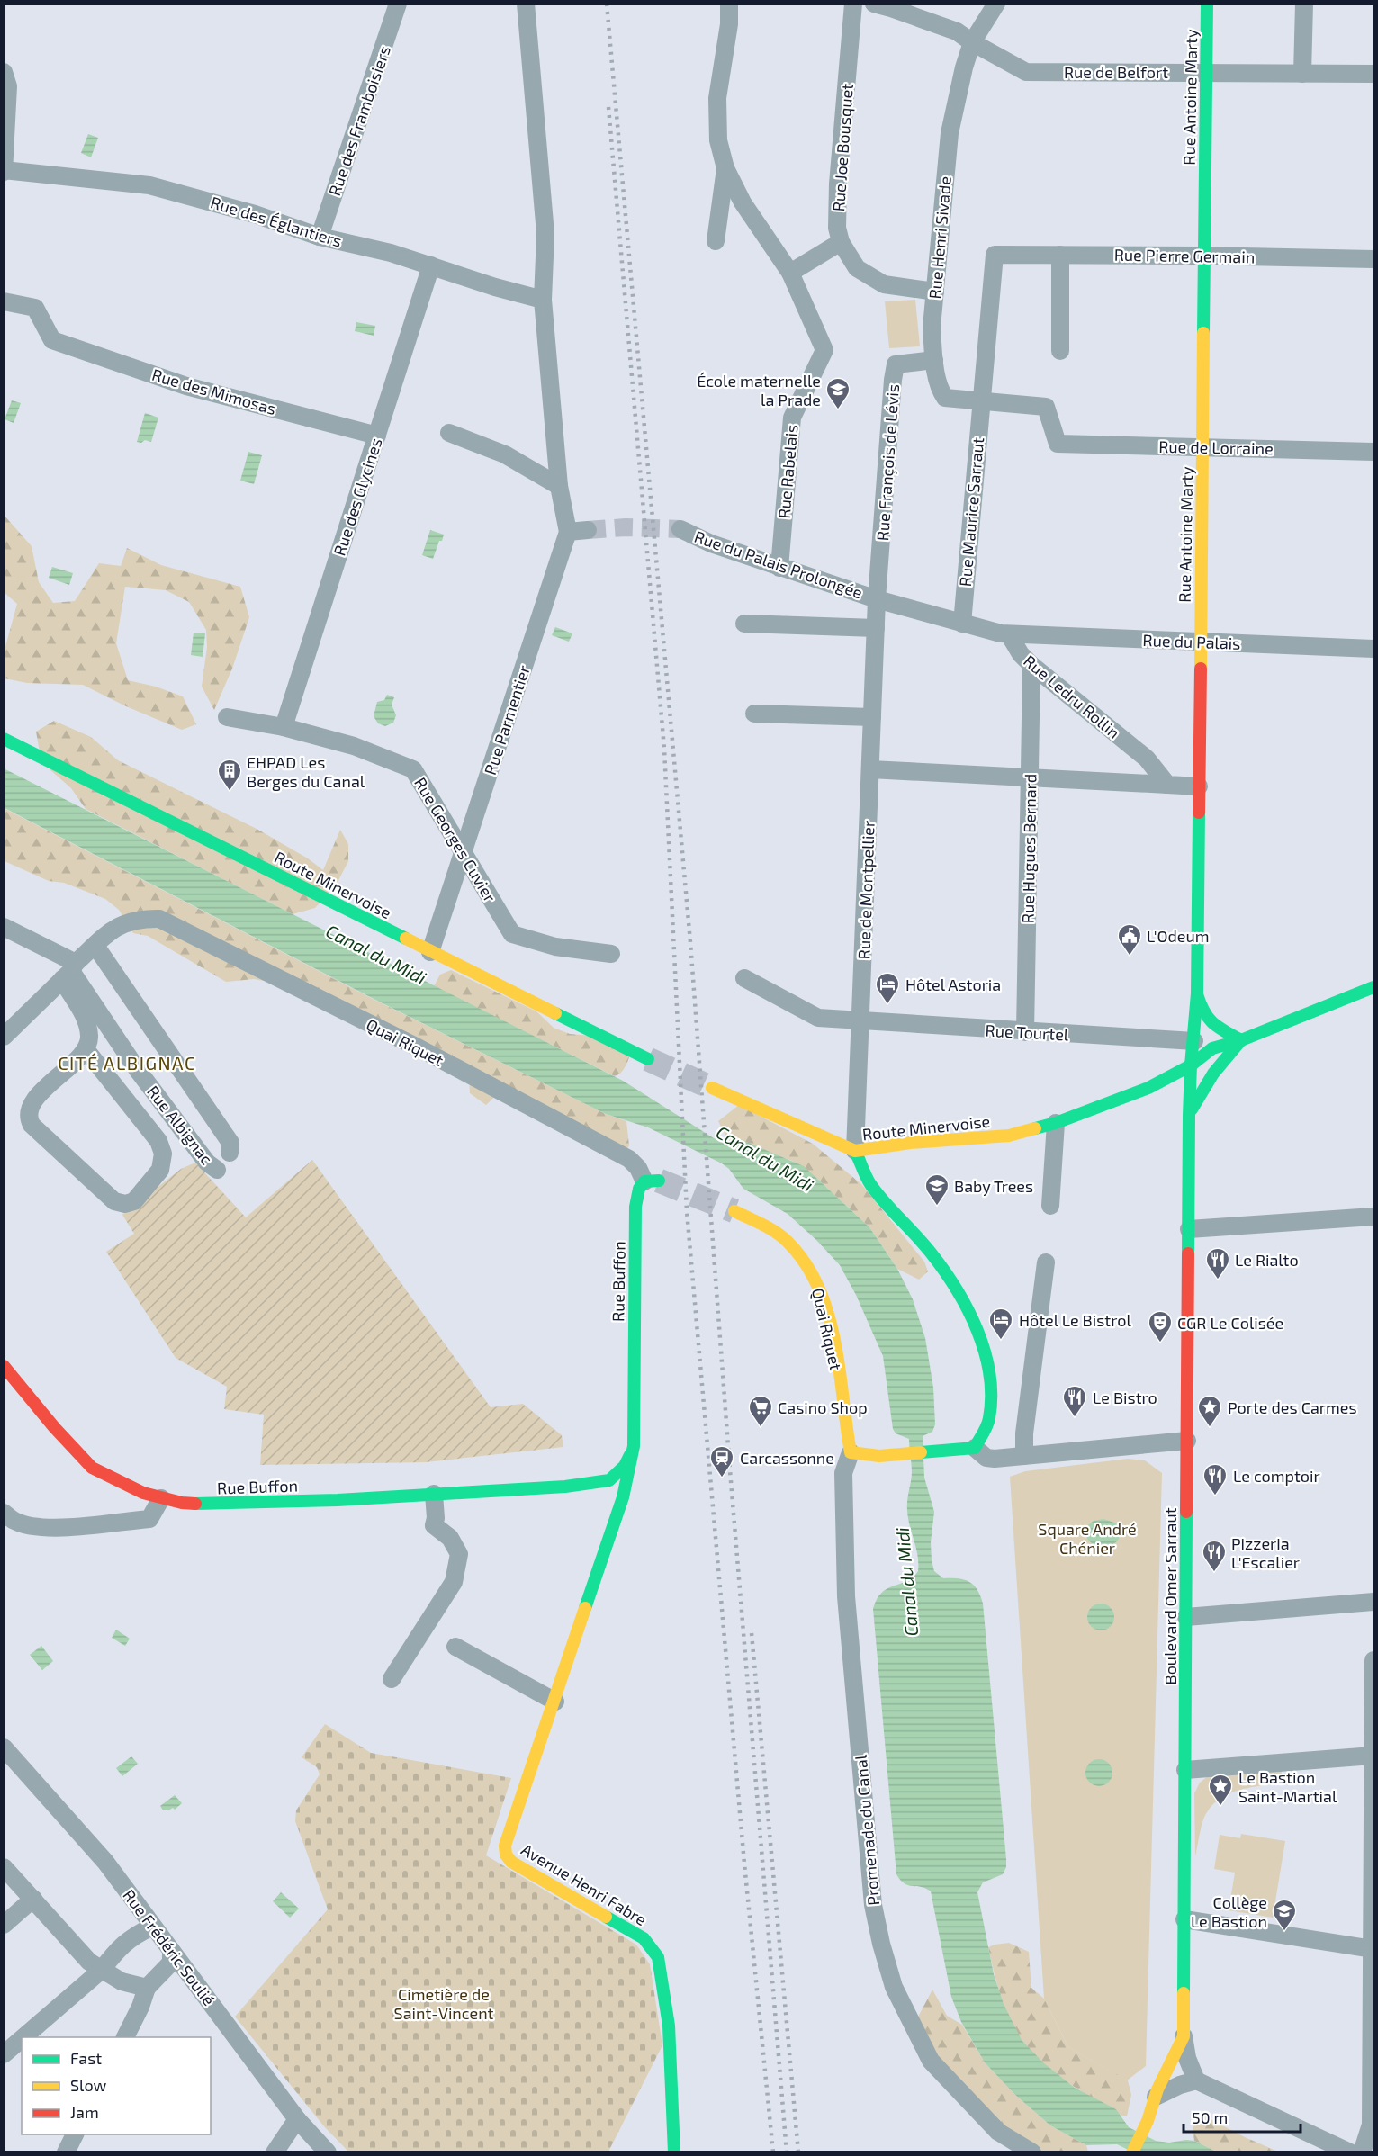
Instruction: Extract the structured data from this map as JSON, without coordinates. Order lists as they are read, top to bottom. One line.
{"streets":{"street":["Rue de Belfort","Rue Antoine Marty","Rue des Framboisiers","Rue Joe Bousquet","Rue des Églantiers","Rue Henri Sivade","Rue Pierre Germain","Rue des Mimosas","Rue de Lorraine","Rue François de Lévis","Rue Rabelais","Rue des Glycines","Rue Maurice Sarraut","Rue du Palais Prolongée","Rue du Palais","Rue Ledru Rollin","Rue Parmentier","Rue Georges Cuvier","Rue Hugues Bernard","Route Minervoise","Rue de Montpellier","Rue Tourtel","Quai Riquet","Rue Albignac","Rue Buffon","Boulevard Omer Sarraut","Promenade du Canal","Avenue Henri Fabre","Rue Frédéric Soulié"]},"crossings":[["Rue de Belfort","Rue Antoine Marty"],["Rue de Belfort","Rue Henri Sivade"],["Rue Antoine Marty","Rue Pierre Germain"],["Rue Antoine Marty","Rue de Lorraine"],["Rue Antoine Marty","Rue du Palais"],["Rue Antoine Marty","Route Minervoise"],["Rue Antoine Marty","Rue Tourtel"],["Rue Antoine Marty","Boulevard Omer Sarraut"],["Rue des Framboisiers","Rue des Églantiers"],["Rue Joe Bousquet","Rue Henri Sivade"],["Rue des Églantiers","Rue des Glycines"],["Rue des Églantiers","Rue Parmentier"],["Rue Henri Sivade","Rue de Lorraine"],["Rue Henri Sivade","Rue François de Lévis"],["Rue Henri Sivade","Rue Maurice Sarraut"],["Rue Pierre Germain","Rue Maurice Sarraut"],["Rue des Mimosas","Rue des Glycines"],["Rue de Lorraine","Rue Maurice Sarraut"],["Rue François de Lévis","Rue du Palais Prolongée"],["Rue François de Lévis","Rue de Montpellier"],["Rue Rabelais","Rue du Palais Prolongée"],["Rue des Glycines","Rue Georges Cuvier"],["Rue du Palais Prolongée","Rue de Montpellier"],["Rue du Palais","Rue Ledru Rollin"],["Rue Ledru Rollin","Rue Hugues Bernard"],["Rue Parmentier","Rue Georges Cuvier"],["Rue Parmentier","Route Minervoise"],["Rue Hugues Bernard","Rue Tourtel"],["Route Minervoise","Rue de Montpellier"],["Route Minervoise","Boulevard Omer Sarraut"],["Rue de Montpellier","Rue Tourtel"],["Quai Riquet","Rue Buffon"],["Quai Riquet","Promenade du Canal"],["Rue Buffon","Avenue Henri Fabre"]],"districts":["CITÉ ALBIGNAC"],"water":["Canal du Midi"],"parks":["Square André Chénier","Cimetière de Saint-Vincent"],"places":{"school or university":["École maternelle la Prade","Baby Trees","Collège Le Bastion"],"building":["EHPAD Les Berges du Canal"],"public building":["L'Odeum"],"hotel":["Hôtel Astoria","Hôtel Le Bistrol"],"restaurant":["Le Rialto","Le Bistro","Le comptoir","Pizzeria L'Escalier"],"theatre":["CGR Le Colisée"],"supermarket":["Casino Shop"],"place":["Porte des Carmes","Le Bastion Saint-Martial"],"station":["Carcassonne"]},"legend":["Fast","Slow","Jam"],"scale_bar":"50 m"}
